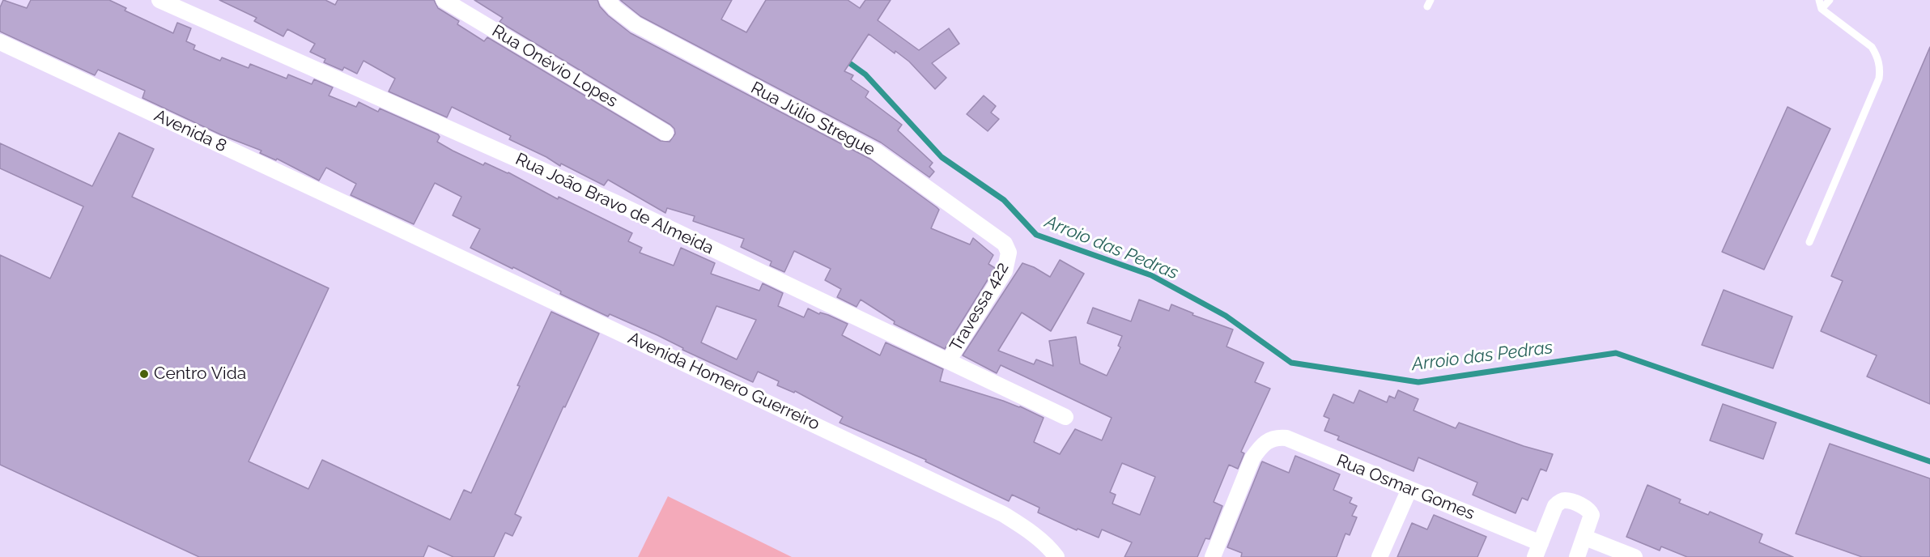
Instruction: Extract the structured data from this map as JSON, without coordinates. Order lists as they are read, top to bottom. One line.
{"streets":{"street":["Rua Onévio Lopes","Rua Júlio Stregue","Avenida 8","Rua João Bravo de Almeida","Travessa 422","Avenida Homero Guerreiro","Rua Osmar Gomes"]},"crossings":[["Rua Júlio Stregue","Travessa 422"],["Avenida 8","Avenida Homero Guerreiro"],["Rua João Bravo de Almeida","Travessa 422"]],"water":["Arroio das Pedras"],"places":["Centro Vida"]}
